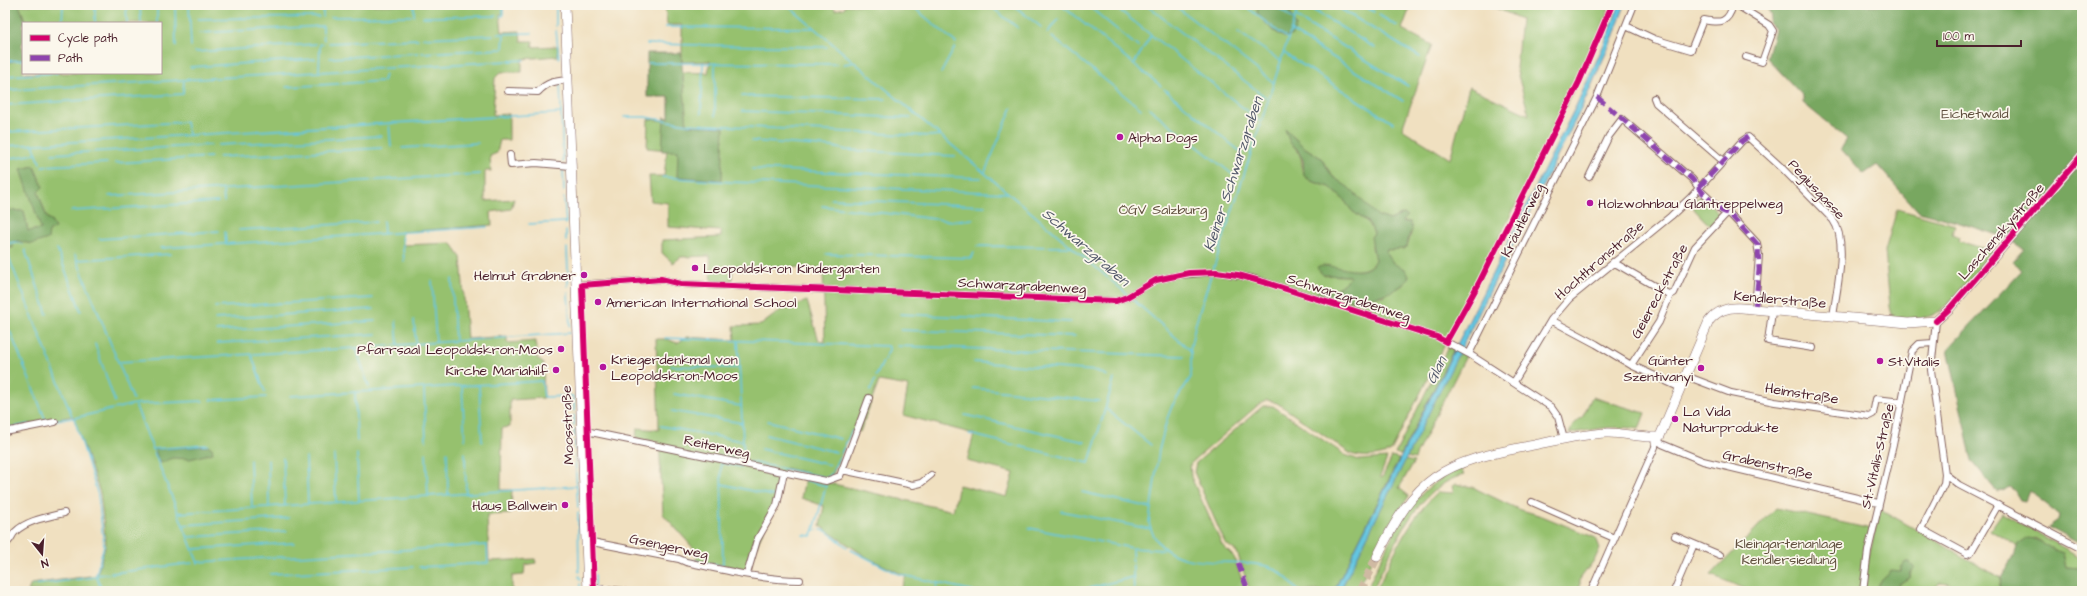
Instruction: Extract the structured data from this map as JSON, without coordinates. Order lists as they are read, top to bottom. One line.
{"streets":{"street":["Pegiusgasse","Kräutlerweg","Laschenskystraße","Hochthronstraße","Schwarzgrabenweg","Geiereckstraße","Kendlerstraße","Heimstraße","Moosstraße","Reiterweg","St.-Vitalis-Straße","Grabenstraße","Gsengerweg"]},"crossings":[["Pegiusgasse","Hochthronstraße"],["Pegiusgasse","Kendlerstraße"],["Kräutlerweg","Schwarzgrabenweg"],["Laschenskystraße","Kendlerstraße"],["Schwarzgrabenweg","Moosstraße"],["Kendlerstraße","Heimstraße"],["Kendlerstraße","Grabenstraße"],["Heimstraße","St.-Vitalis-Straße"],["Moosstraße","Reiterweg"],["Moosstraße","Gsengerweg"],["St.-Vitalis-Straße","Grabenstraße"]],"water":["Kleiner Schwarzgraben","Schwarzgraben","Glan"],"parks":["Eichetwald","ÖGV Salzburg","Kleingartenanlage Kendlersiedlung"],"places":["Alpha Dogs","Holzwohnbau Glantreppelweg","Leopoldskron Kindergarten","Helmut Grabner","American International School","Pfarrsaal Leopoldskron-Moos","St.Vitalis","Kriegerdenkmal von Leopoldskron-Moos","Günter Szentivanyi","Kirche Mariahilf","La Vida Naturprodukte","Haus Ballwein"],"legend":["Cycle path","Path"],"scale_bar":"100 m","north":"bottom"}
